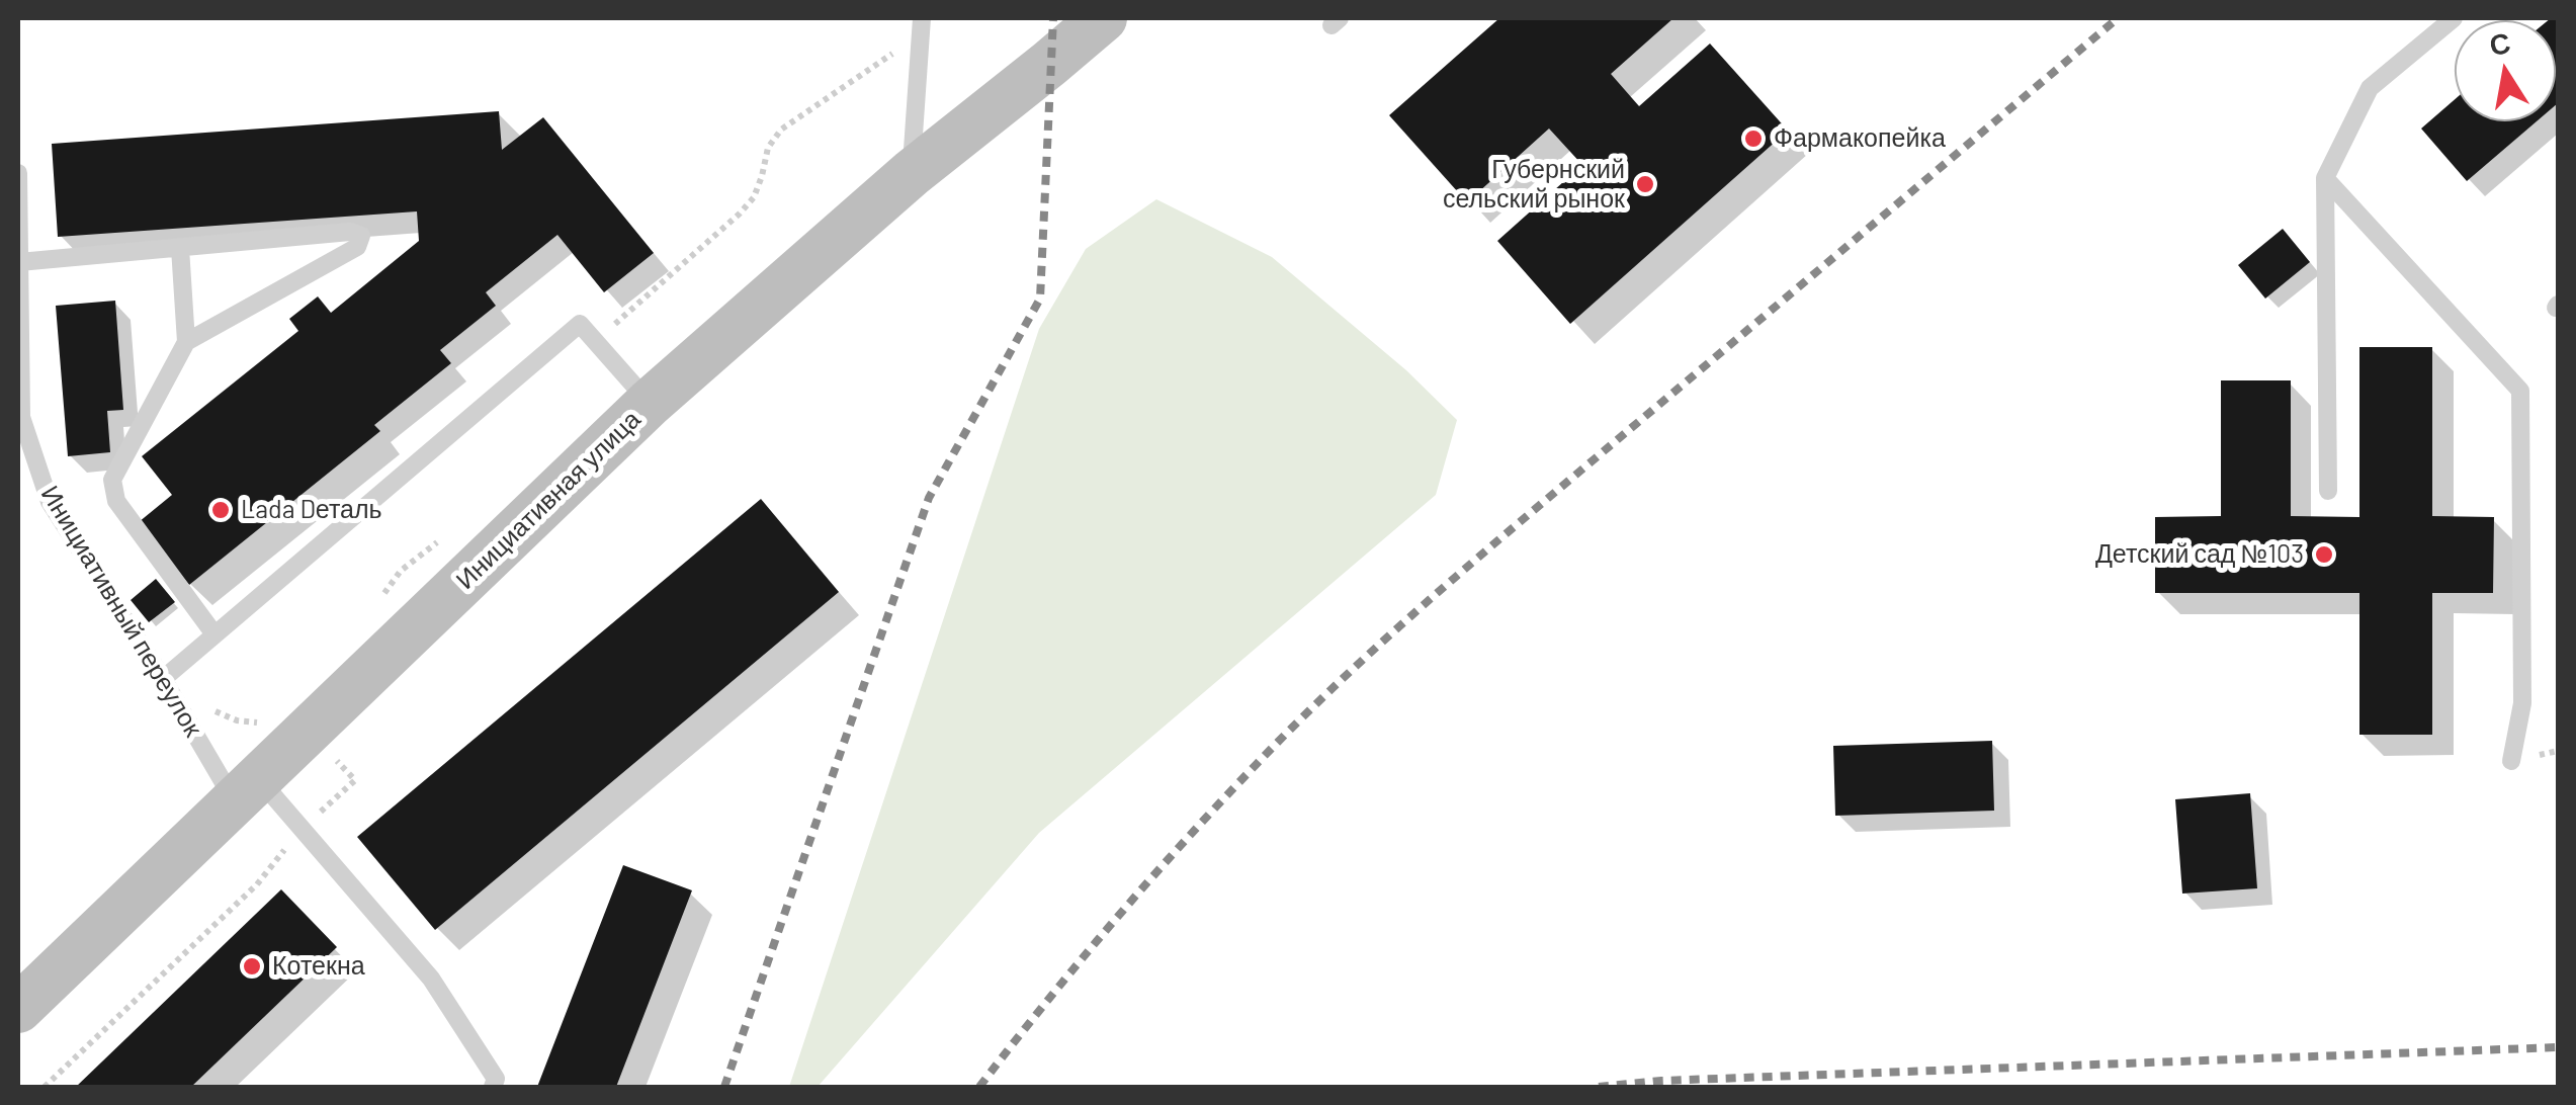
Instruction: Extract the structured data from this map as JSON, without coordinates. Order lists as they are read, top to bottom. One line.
{"streets":{"main road":["Инициативная улица"],"lane":["Инициативный переулок"]},"crossings":[["Инициативная улица","Инициативный переулок"]],"places":["Фармакопейка","Губернский сельский рынок","Lada Dеталь","Детский сад №103","Котекна"],"north":"top"}
